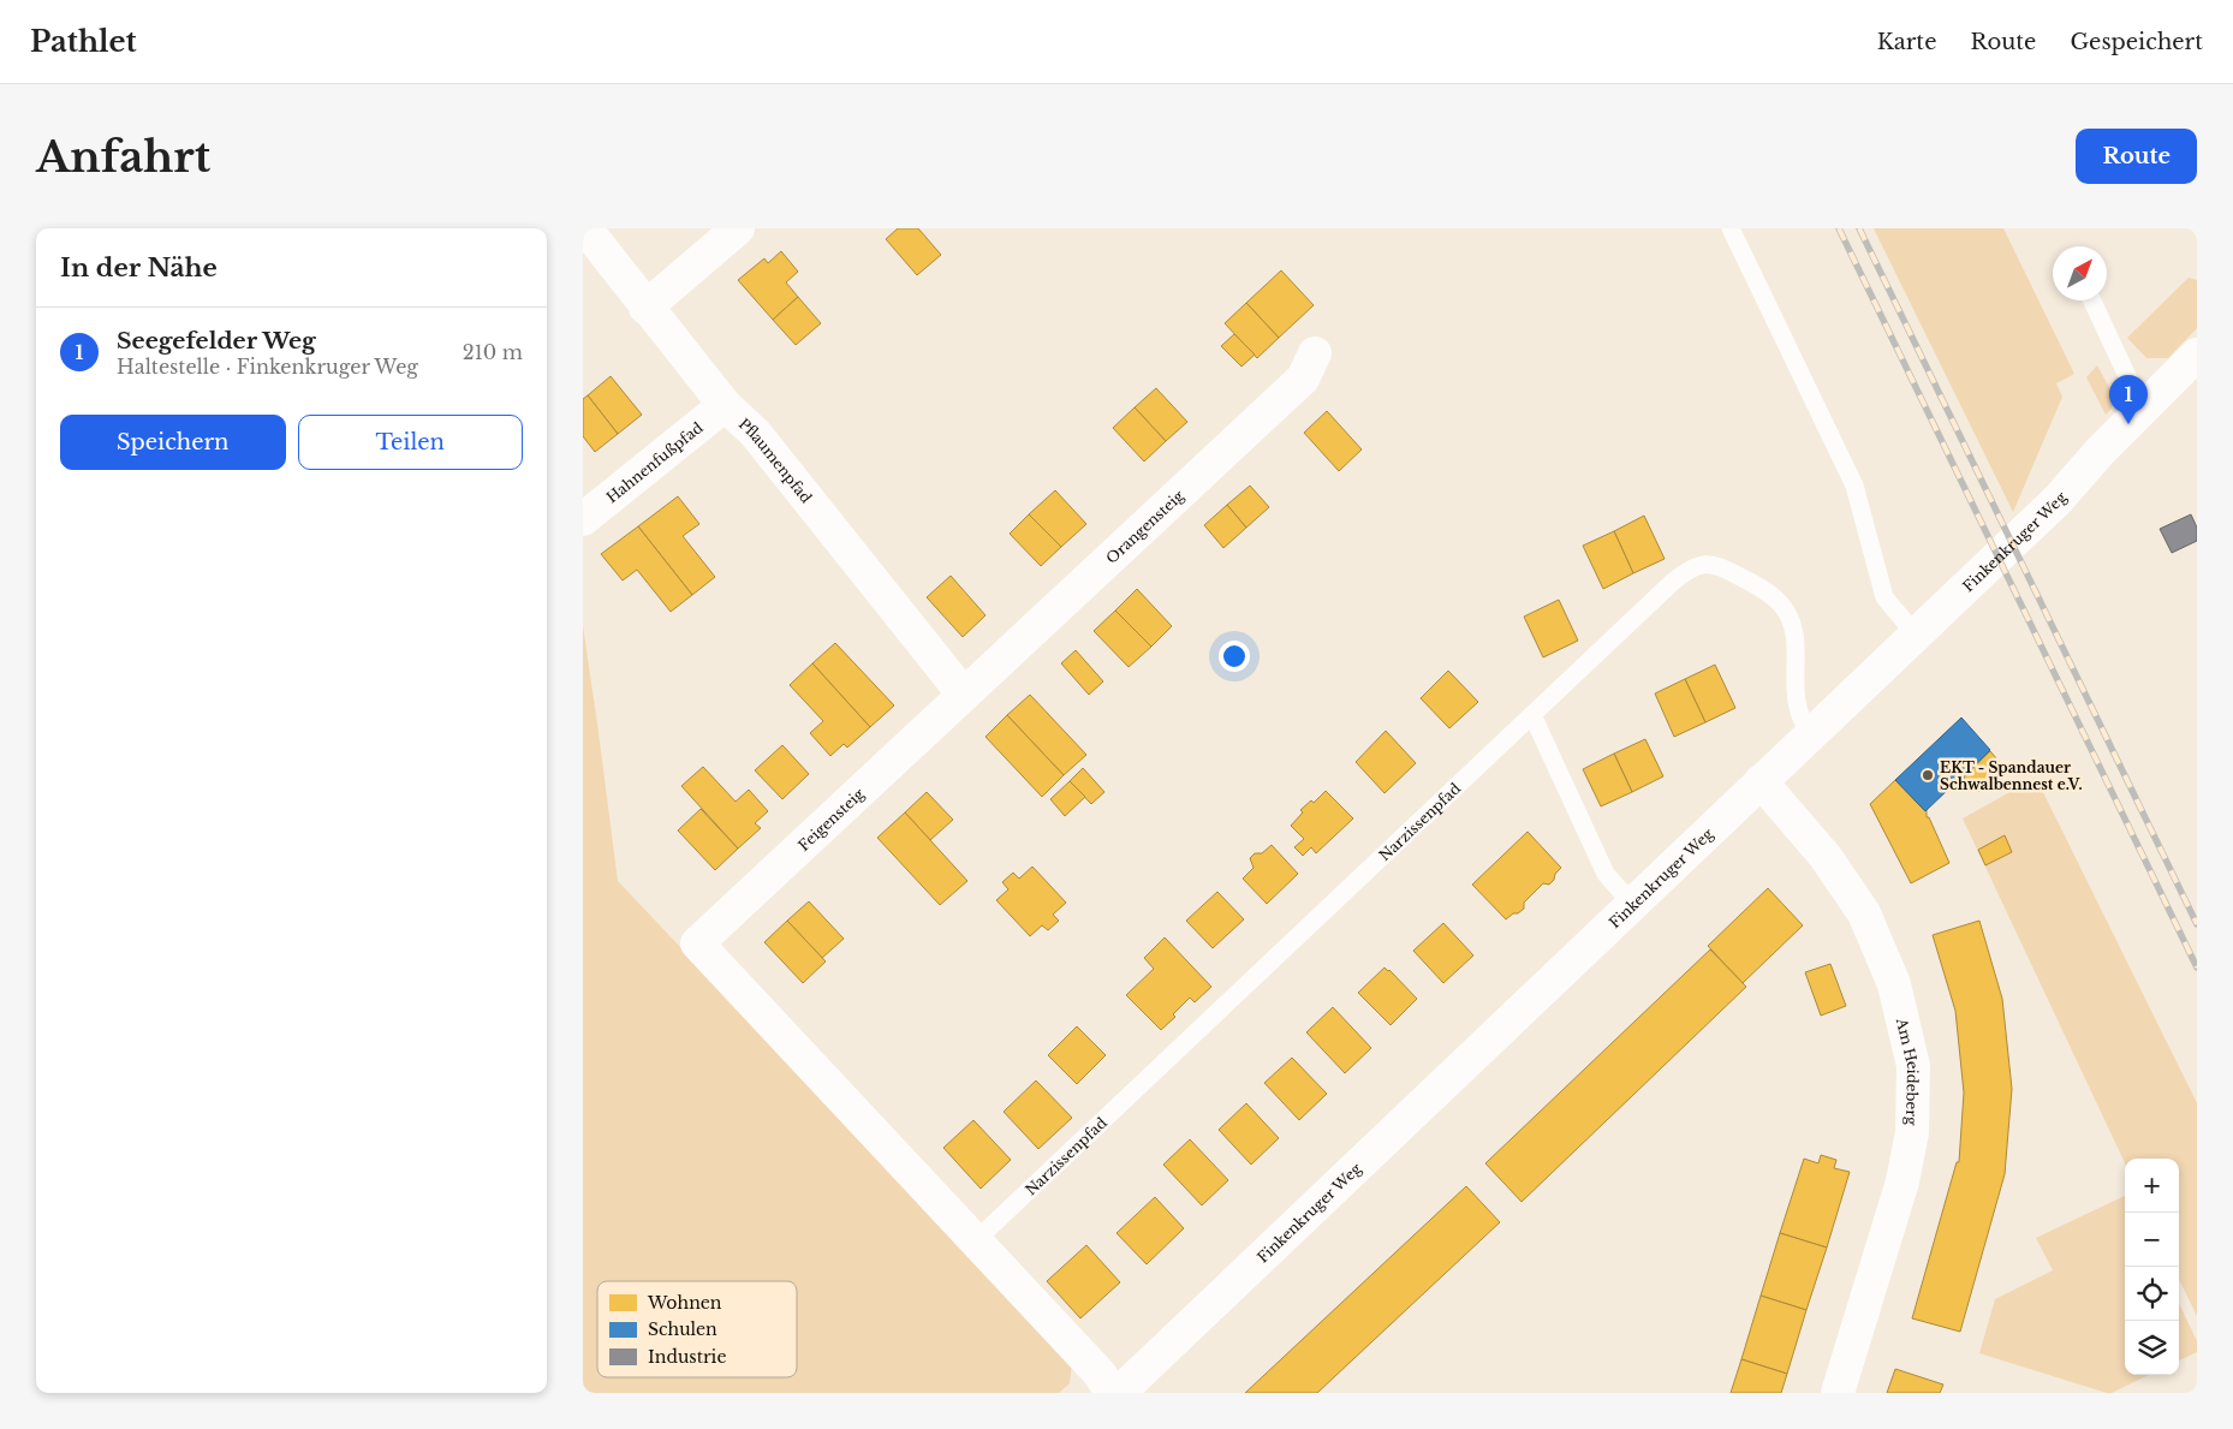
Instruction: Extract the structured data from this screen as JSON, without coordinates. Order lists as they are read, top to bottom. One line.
{"streets":{"street":["Pflaumenpfad","Hahnenfußpfad","Orangensteig","Finkenkruger Weg","Feigensteig","Am Heideberg"],"lane":["Narzissenpfad"]},"crossings":[["Pflaumenpfad","Hahnenfußpfad"],["Pflaumenpfad","Orangensteig"],["Pflaumenpfad","Feigensteig"],["Orangensteig","Feigensteig"],["Finkenkruger Weg","Narzissenpfad"],["Finkenkruger Weg","Am Heideberg"],["Feigensteig","Narzissenpfad"]],"places":["EKT - Spandauer Schwalbennest e.V."],"legend":["Wohnen","Schulen","Industrie"],"north":"top right","page":{"header":"Pathlet","nav":["Karte","Route","Gespeichert"],"buttons":["Route",["Speichern","Teilen"]],"title":"Anfahrt","heading":"In der Nähe","list":[{"mark":"1","name":"Seegefelder Weg","note":"Haltestelle · Finkenkruger Weg","value":"210 m"}],"pins":"1","map_buttons":["+","−"]}}
